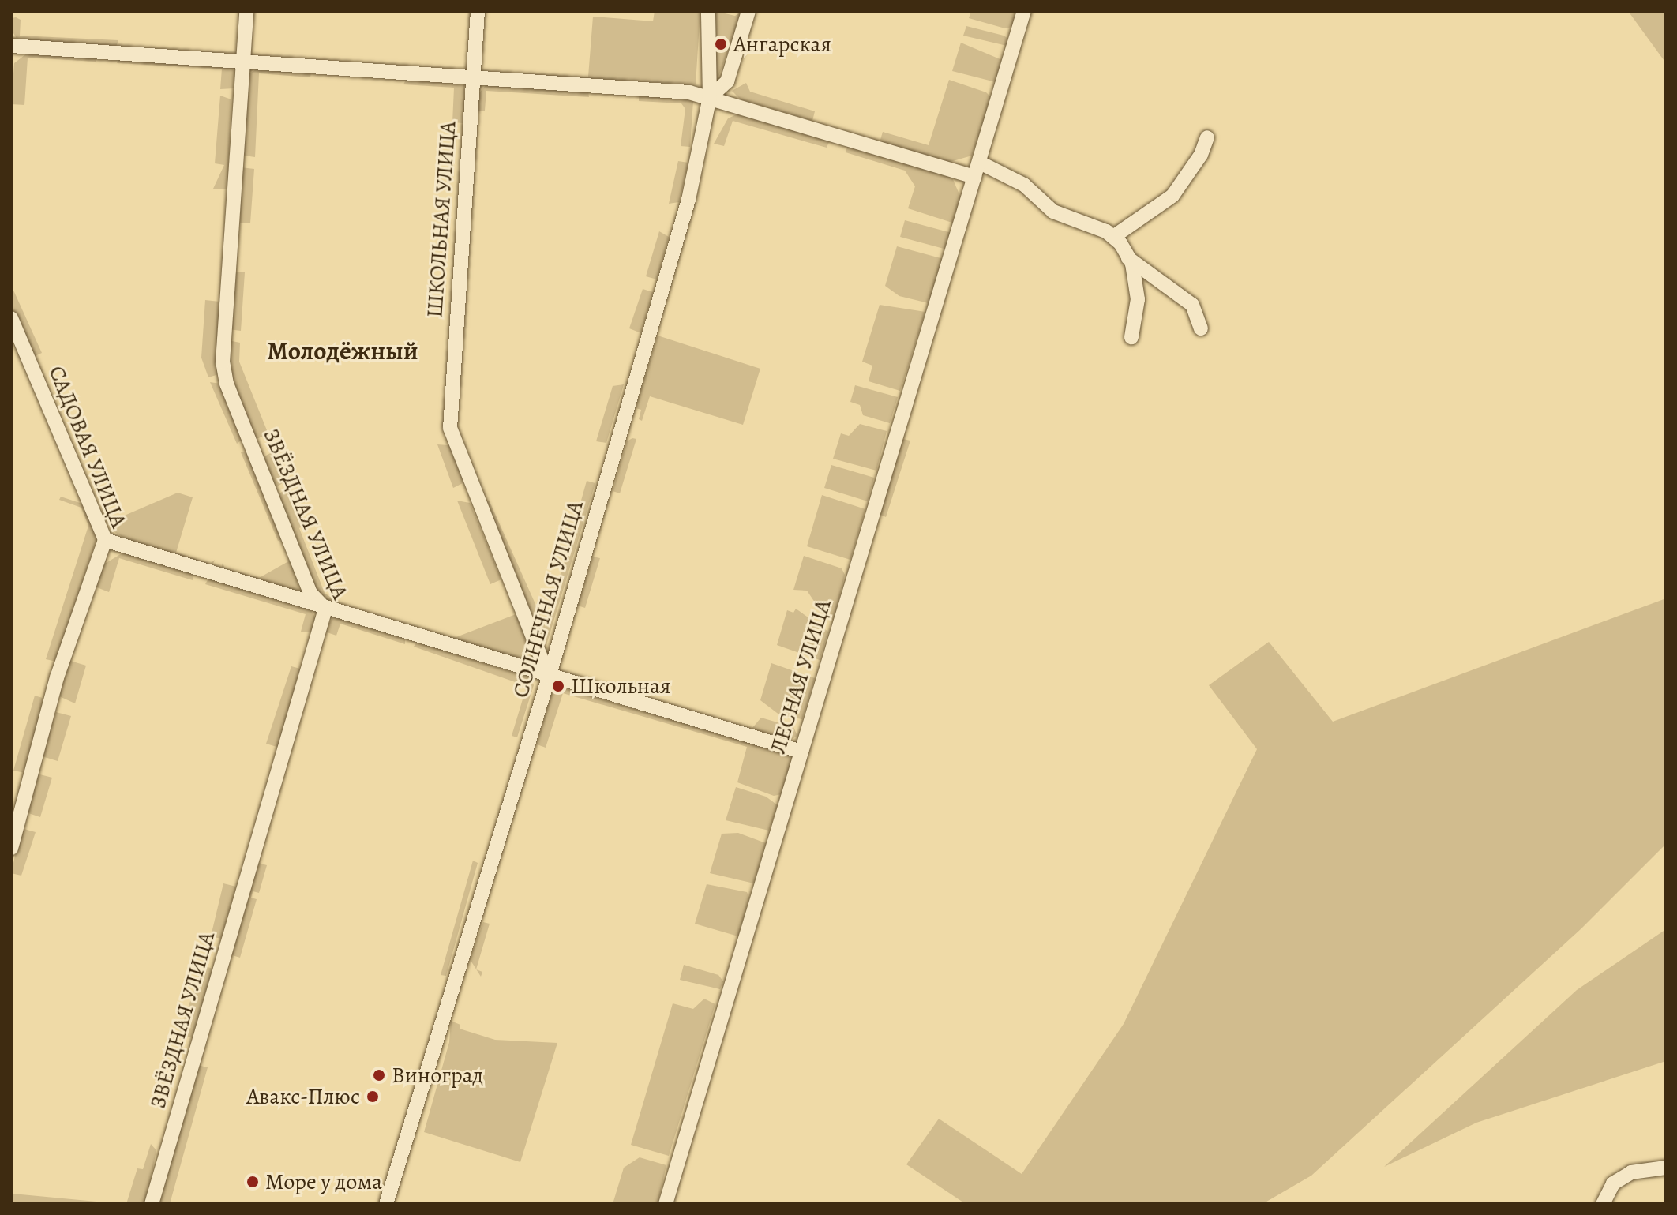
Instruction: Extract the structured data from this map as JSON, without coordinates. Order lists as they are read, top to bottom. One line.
{"streets":{"street":["ШКОЛЬНАЯ УЛИЦА","САДОВАЯ УЛИЦА","ЗВЁЗДНАЯ УЛИЦА","СОЛНЕЧНАЯ УЛИЦА","ЛЕСНАЯ УЛИЦА"]},"crossings":[["ШКОЛЬНАЯ УЛИЦА","СОЛНЕЧНАЯ УЛИЦА"]],"districts":["Молодёжный"],"places":["Ангарская","Школьная","Виноград","Авакс-Плюс","Море у дома"]}
